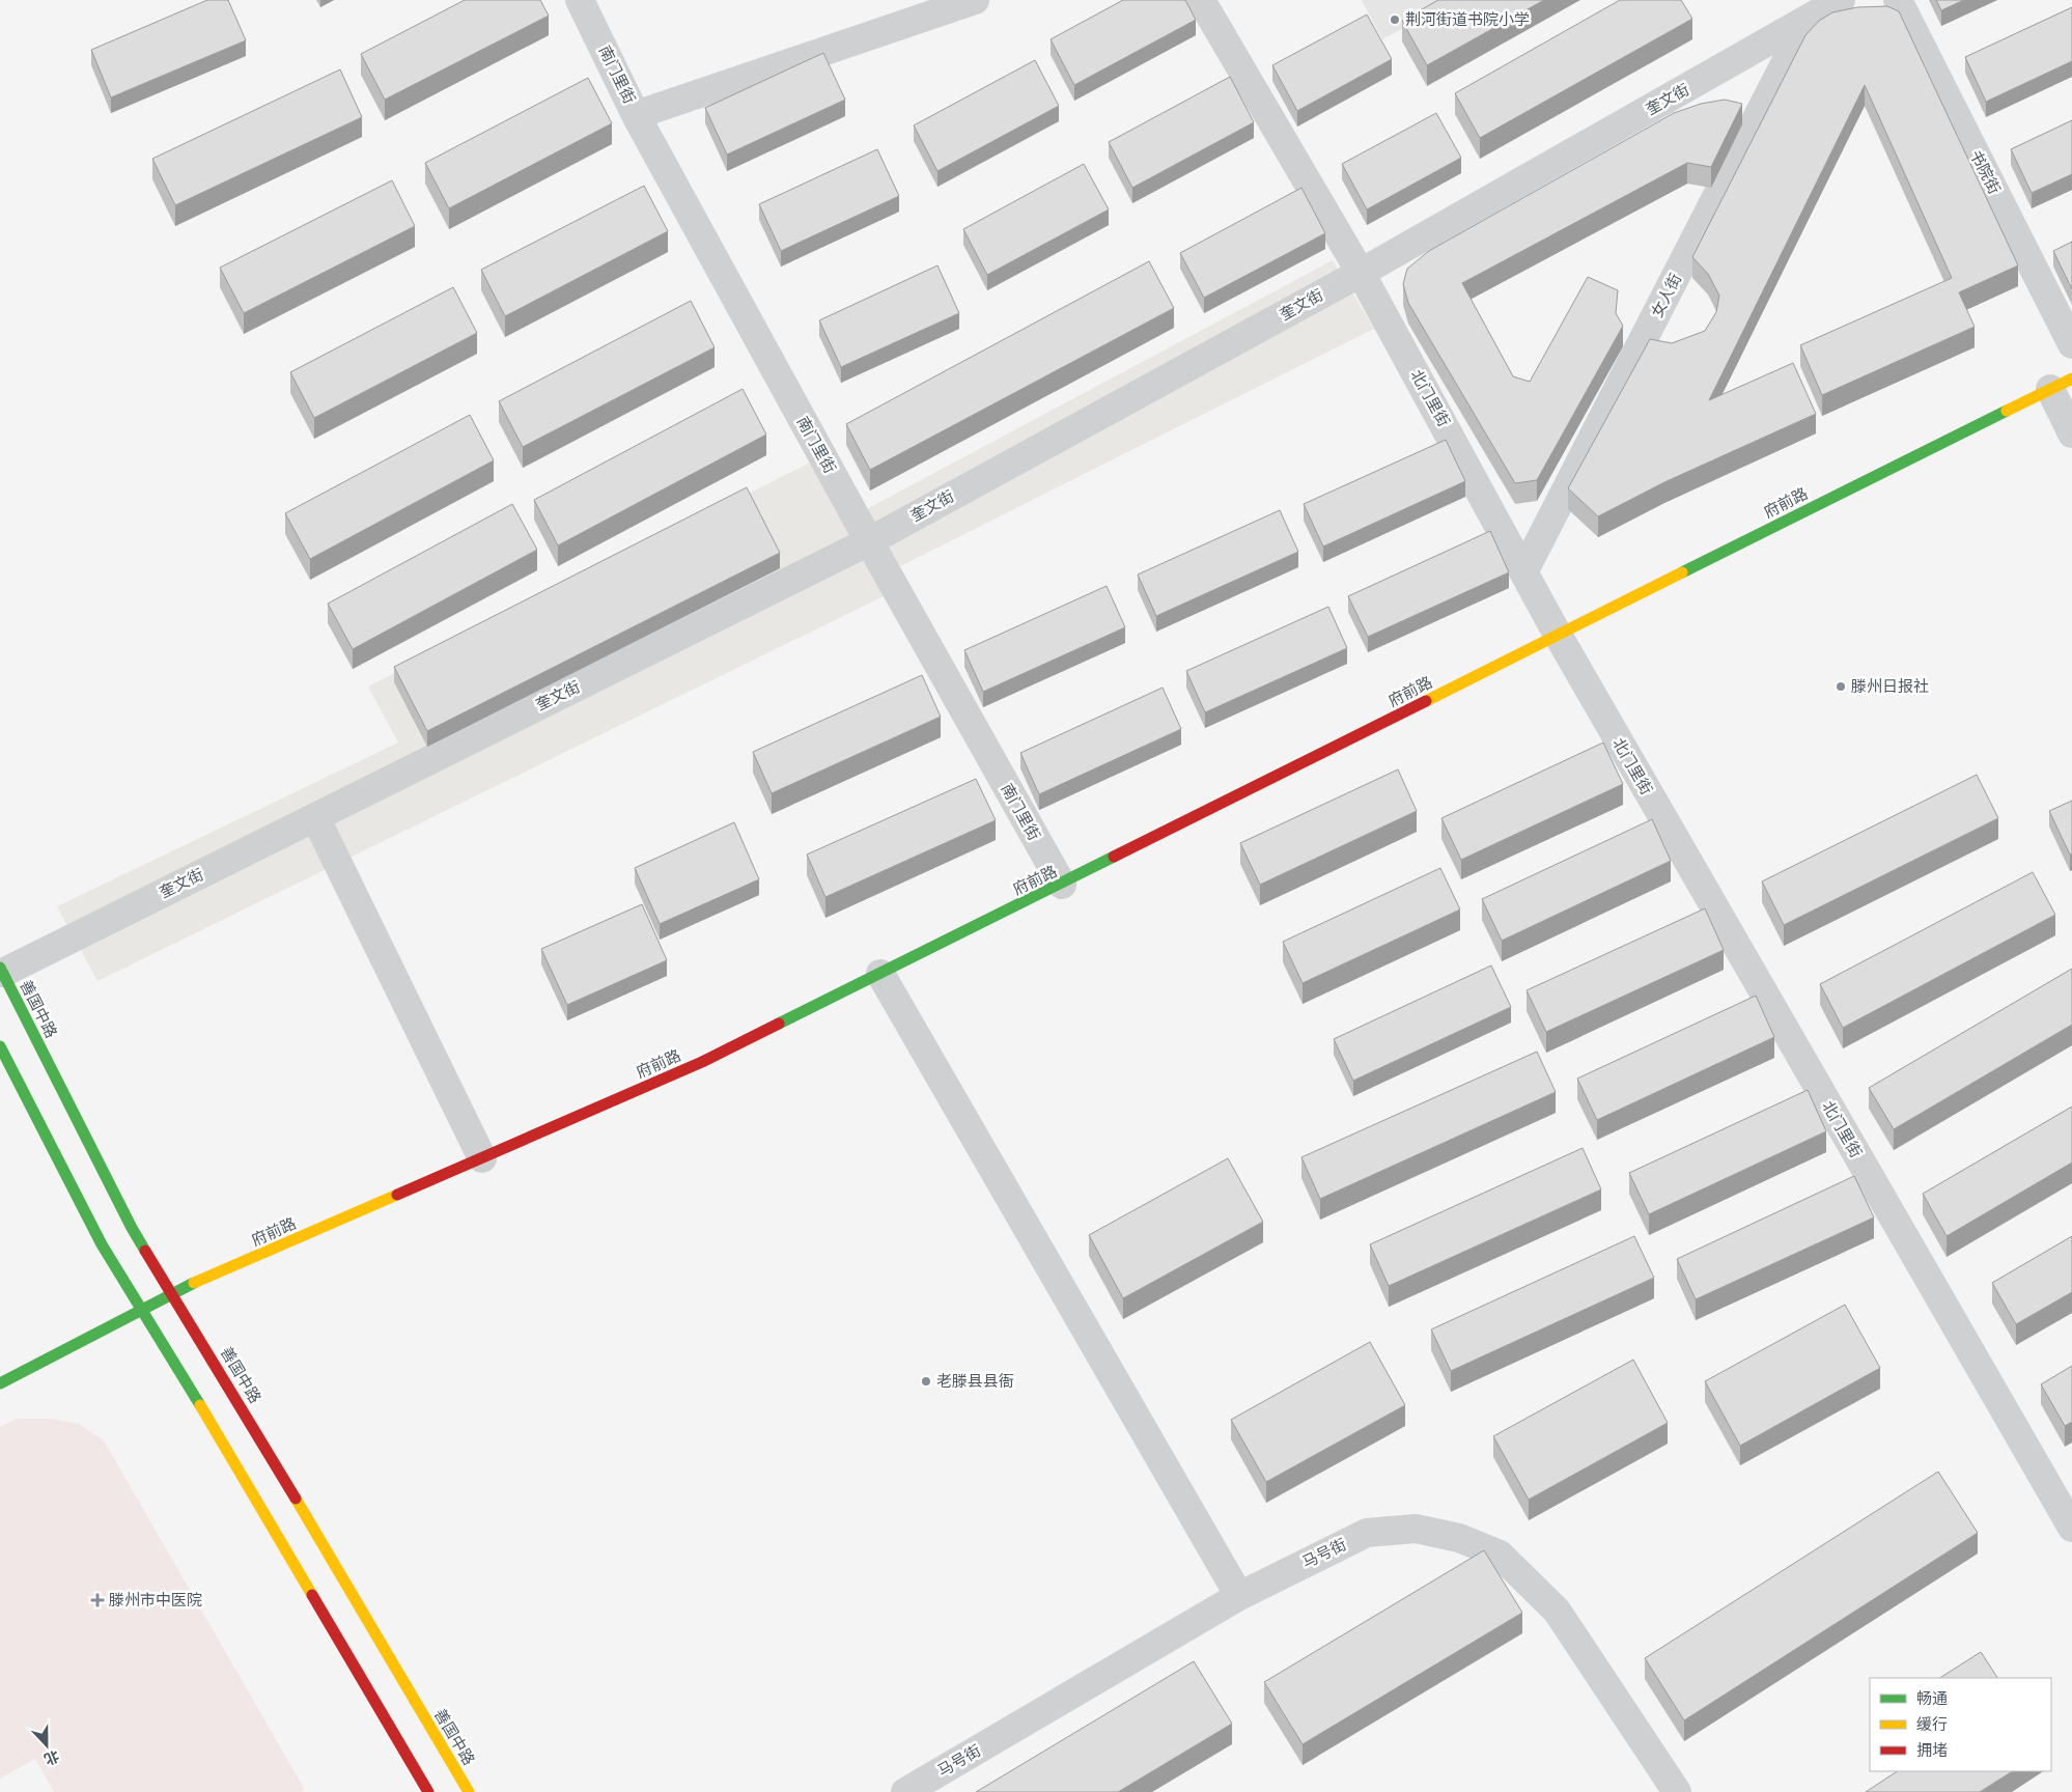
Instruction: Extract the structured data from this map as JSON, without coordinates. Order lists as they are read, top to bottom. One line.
{"streets":{"main road":["府前路","善国中路"],"street":["南门里街","奎文街","书院街","女人街","北门里街","马号街"]},"crossings":[["南门里街","奎文街"],["南门里街","府前路"],["奎文街","女人街"],["奎文街","北门里街"],["奎文街","善国中路"],["女人街","北门里街"],["北门里街","府前路"],["府前路","善国中路"]],"places":{"other":["荆河街道书院小学","滕州日报社","老滕县县衙"],"health":["滕州市中医院"]},"legend":["畅通","缓行","拥堵"],"north":"bottom"}
